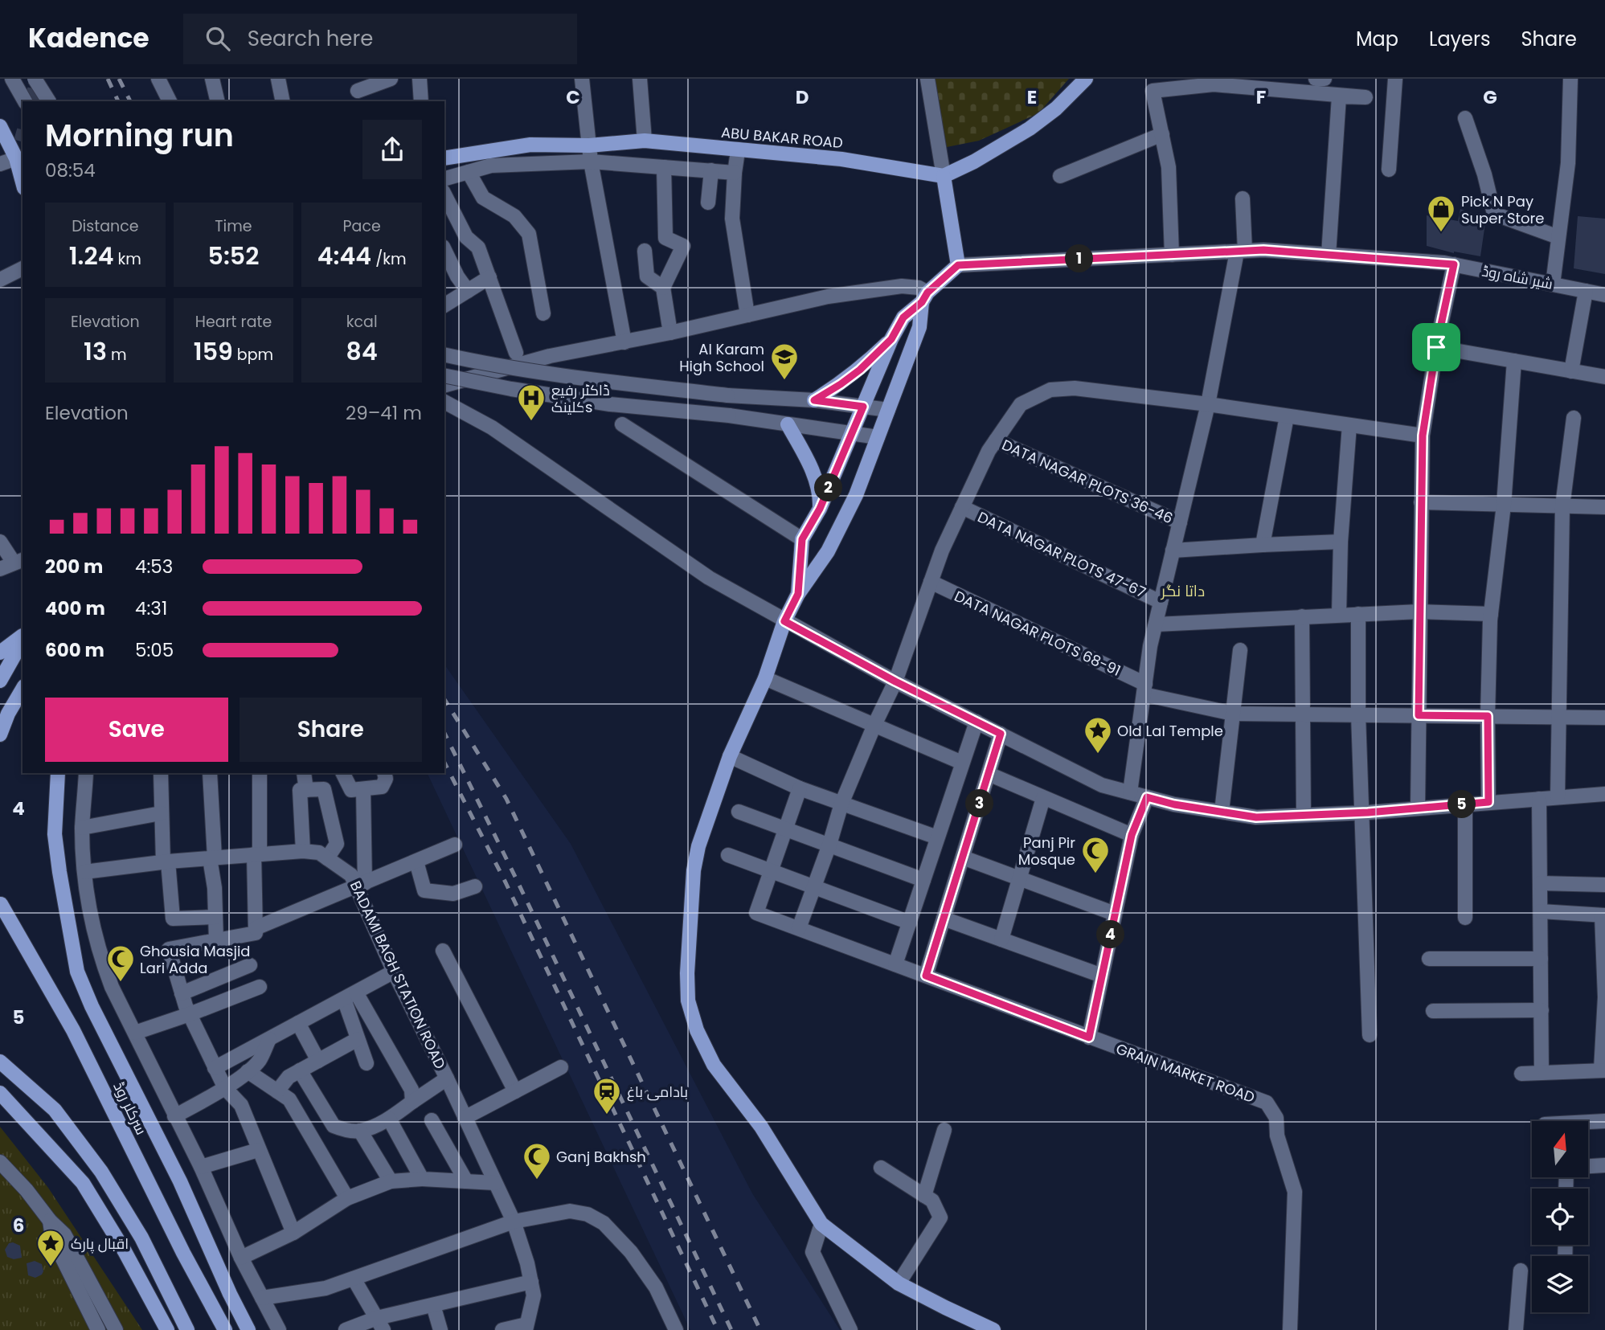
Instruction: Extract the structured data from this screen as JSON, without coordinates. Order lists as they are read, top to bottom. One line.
{"streets":{"main road":["ABU BAKAR ROAD","سرکلر روڈ"],"street":["شیر شاہ روڈ","DATA NAGAR PLOTS 36-46","DATA NAGAR PLOTS 47-67","DATA NAGAR PLOTS 68-91","BADAMI BAGH STATION ROAD","GRAIN MARKET ROAD"]},"districts":["داتا نگر"],"places":{"shop":["Pick N Pay Super Store"],"school or university":["Al Karam High School"],"hospital":["ڈاکٹر رفیع کلینکs"],"place":["Old Lal Temple","اقبال پارک"],"mosque":["Panj Pir Mosque","Ghousia Masjid Lari Adda","Ganj Bakhsh"],"station":["بادامی باغ"]},"north":"top","page":{"header":"Kadence","search":"Search here","nav":["Map","Layers","Share"],"heading":["Morning run","08:54"],"stats":[["Distance","1.24 km"],["Time","5:52"],["Pace","4:44 /km"],["Elevation","13 m"],["Heart rate","159 bpm"],["kcal","84"]],"pins":["1","2","3","5","4"],"chart":["Elevation","29–41 m"],"list":[{"name":"200 m","note":"4:53"},{"name":"400 m","note":"4:31"},{"name":"600 m","note":"5:05"}],"buttons":["Save","Share"]},"grid":{"columns":["C","D","E","F","G"],"rows":["4","5","6"]}}
